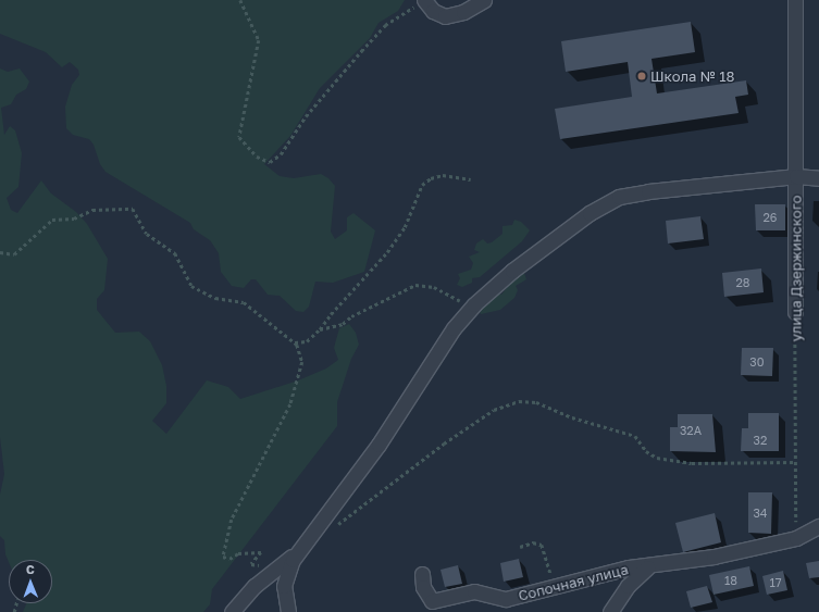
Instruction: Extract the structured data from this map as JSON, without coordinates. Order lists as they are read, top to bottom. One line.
{"streets":{"street":["улица Дзержинского","Сопочная улица"]},"crossings":[["улица Дзержинского","Сопочная улица"]],"places":["Школа № 18"],"house_numbers":["26","28","30","32А","32","34","18","17"],"north":"top"}
